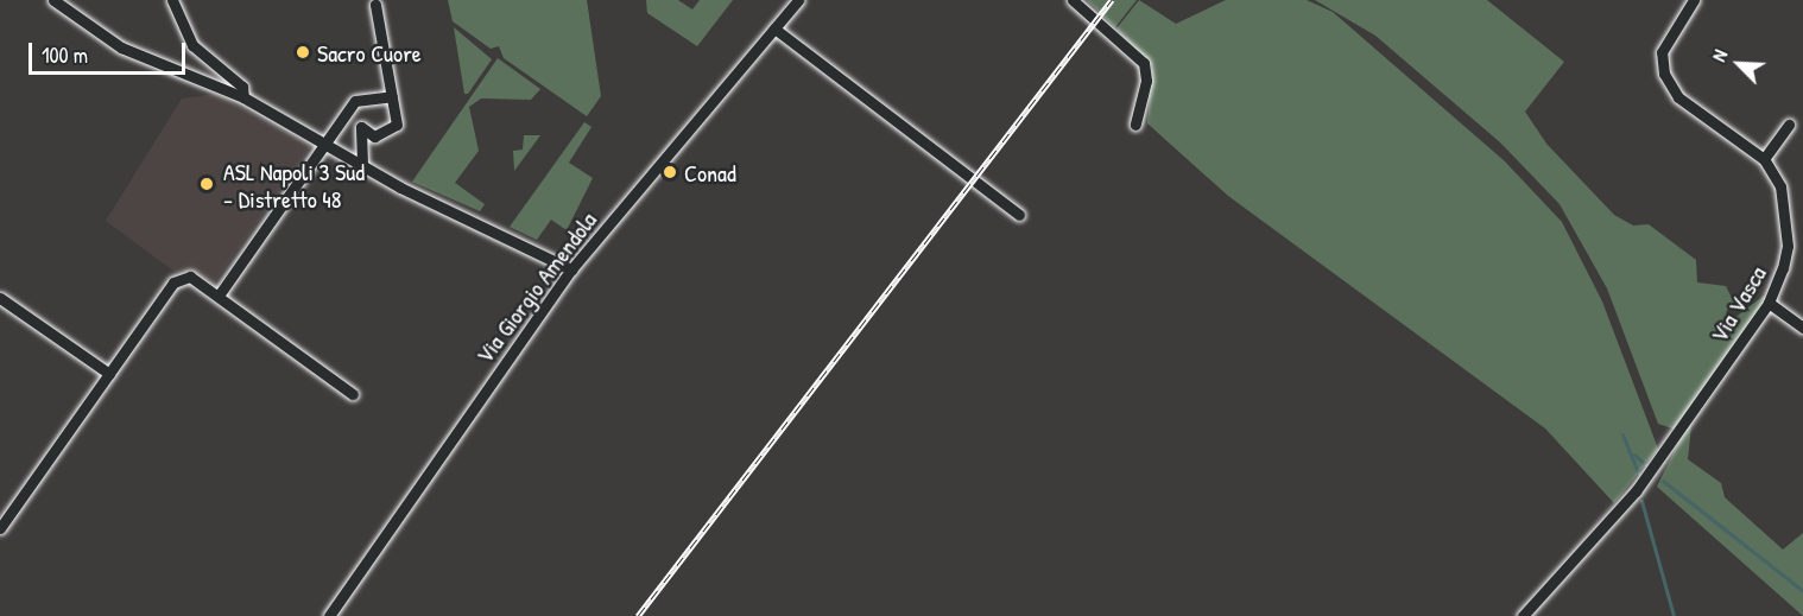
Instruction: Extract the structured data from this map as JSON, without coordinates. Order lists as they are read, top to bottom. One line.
{"streets":{"street":["Via Giorgio Amendola","Via Vasca"]},"places":["Sacro Cuore","Conad","ASL Napoli 3 Sud - Distretto 48"],"scale_bar":"100 m","north":"top left"}
